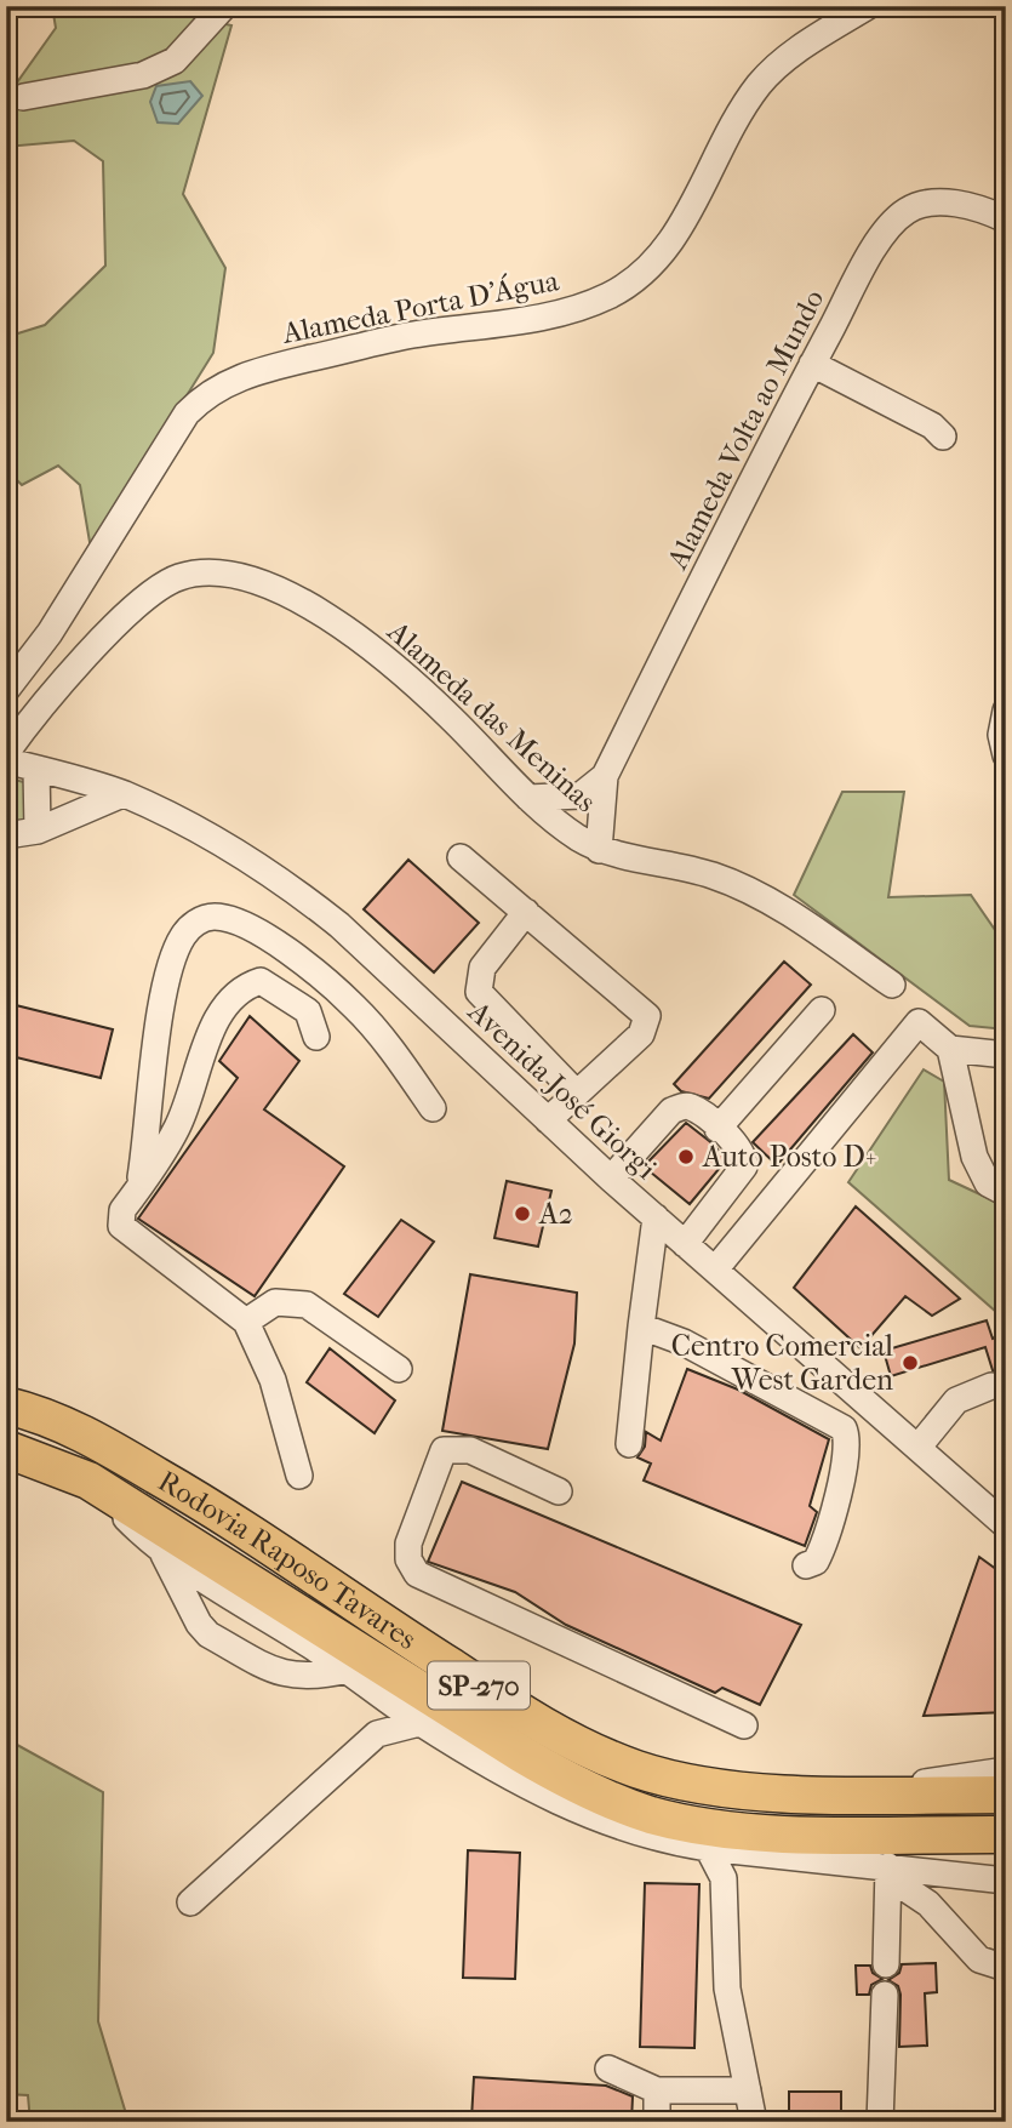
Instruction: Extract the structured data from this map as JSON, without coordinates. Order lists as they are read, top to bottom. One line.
{"streets":{"highway":["Rodovia Raposo Tavares","SP-270"],"street":["Alameda Porta D'Água","Alameda Volta ao Mundo","Alameda das Meninas","Avenida José Giorgi"]},"crossings":[["Alameda Volta ao Mundo","Alameda das Meninas"]],"places":["Auto Posto D+","A2","Centro Comercial West Garden"]}
